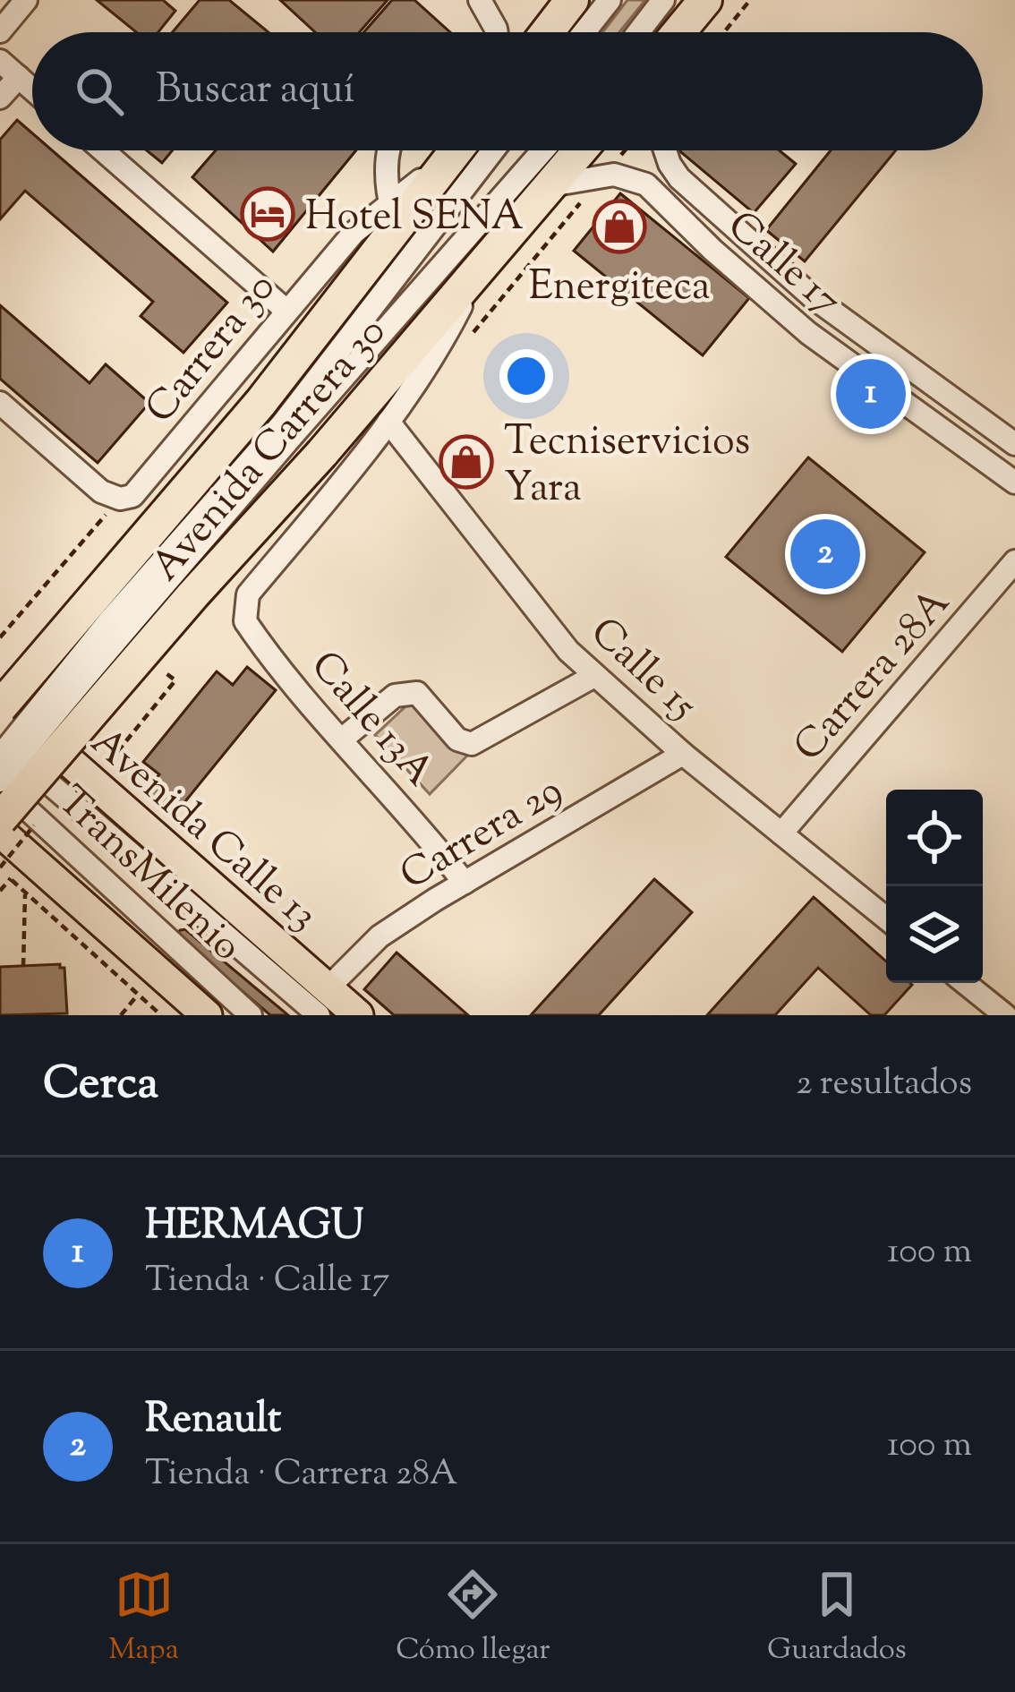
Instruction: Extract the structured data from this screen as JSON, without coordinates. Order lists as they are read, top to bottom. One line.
{"streets":{"highway":["Avenida Carrera 30"],"main road":["Avenida Calle 13"],"street":["Calle 17","Carrera 30","Calle 15","Carrera 28A","Calle 13A","Carrera 29","TransMilenio"]},"crossings":[["Calle 17","Avenida Carrera 30"],["Carrera 30","Avenida Carrera 30"],["Avenida Carrera 30","Avenida Calle 13"],["Avenida Carrera 30","TransMilenio"],["Calle 15","Carrera 28A"],["Calle 15","Calle 13A"],["Calle 15","Carrera 29"],["Calle 13A","Carrera 29"],["Avenida Calle 13","Carrera 29"],["Avenida Calle 13","TransMilenio"],["Carrera 29","TransMilenio"]],"places":{"hotel":["Hotel SENA"],"shop":["Energiteca","Tecniservicios Yara"]},"page":{"search":"Buscar aquí","pins":["1","2"],"heading":["Cerca","2 resultados"],"list":[{"mark":"1","name":"HERMAGU","note":"Tienda · Calle 17","value":"100 m"},{"mark":"2","name":"Renault","note":"Tienda · Carrera 28A","value":"100 m"}],"nav":["Mapa","Cómo llegar","Guardados"]}}
